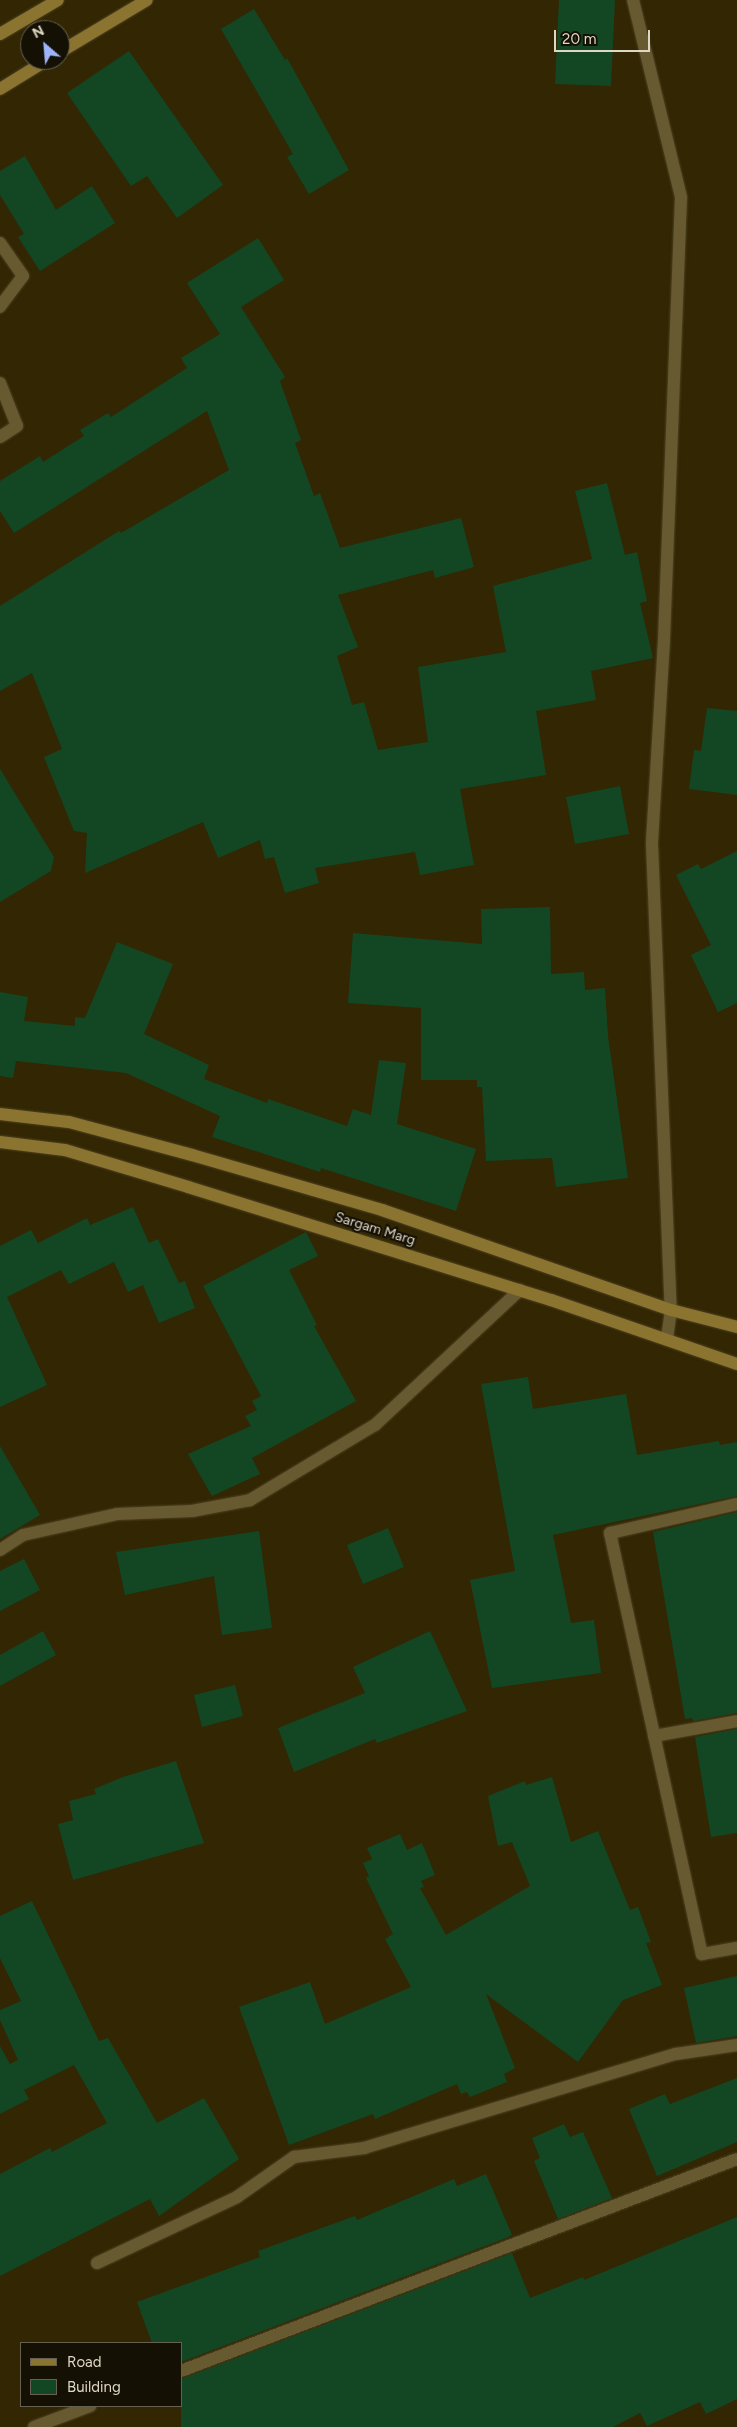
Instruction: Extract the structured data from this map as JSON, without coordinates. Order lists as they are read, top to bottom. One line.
{"streets":{"main road":["Sargam Marg"]},"legend":["Road","Building"],"scale_bar":"20 m","north":"top left"}
